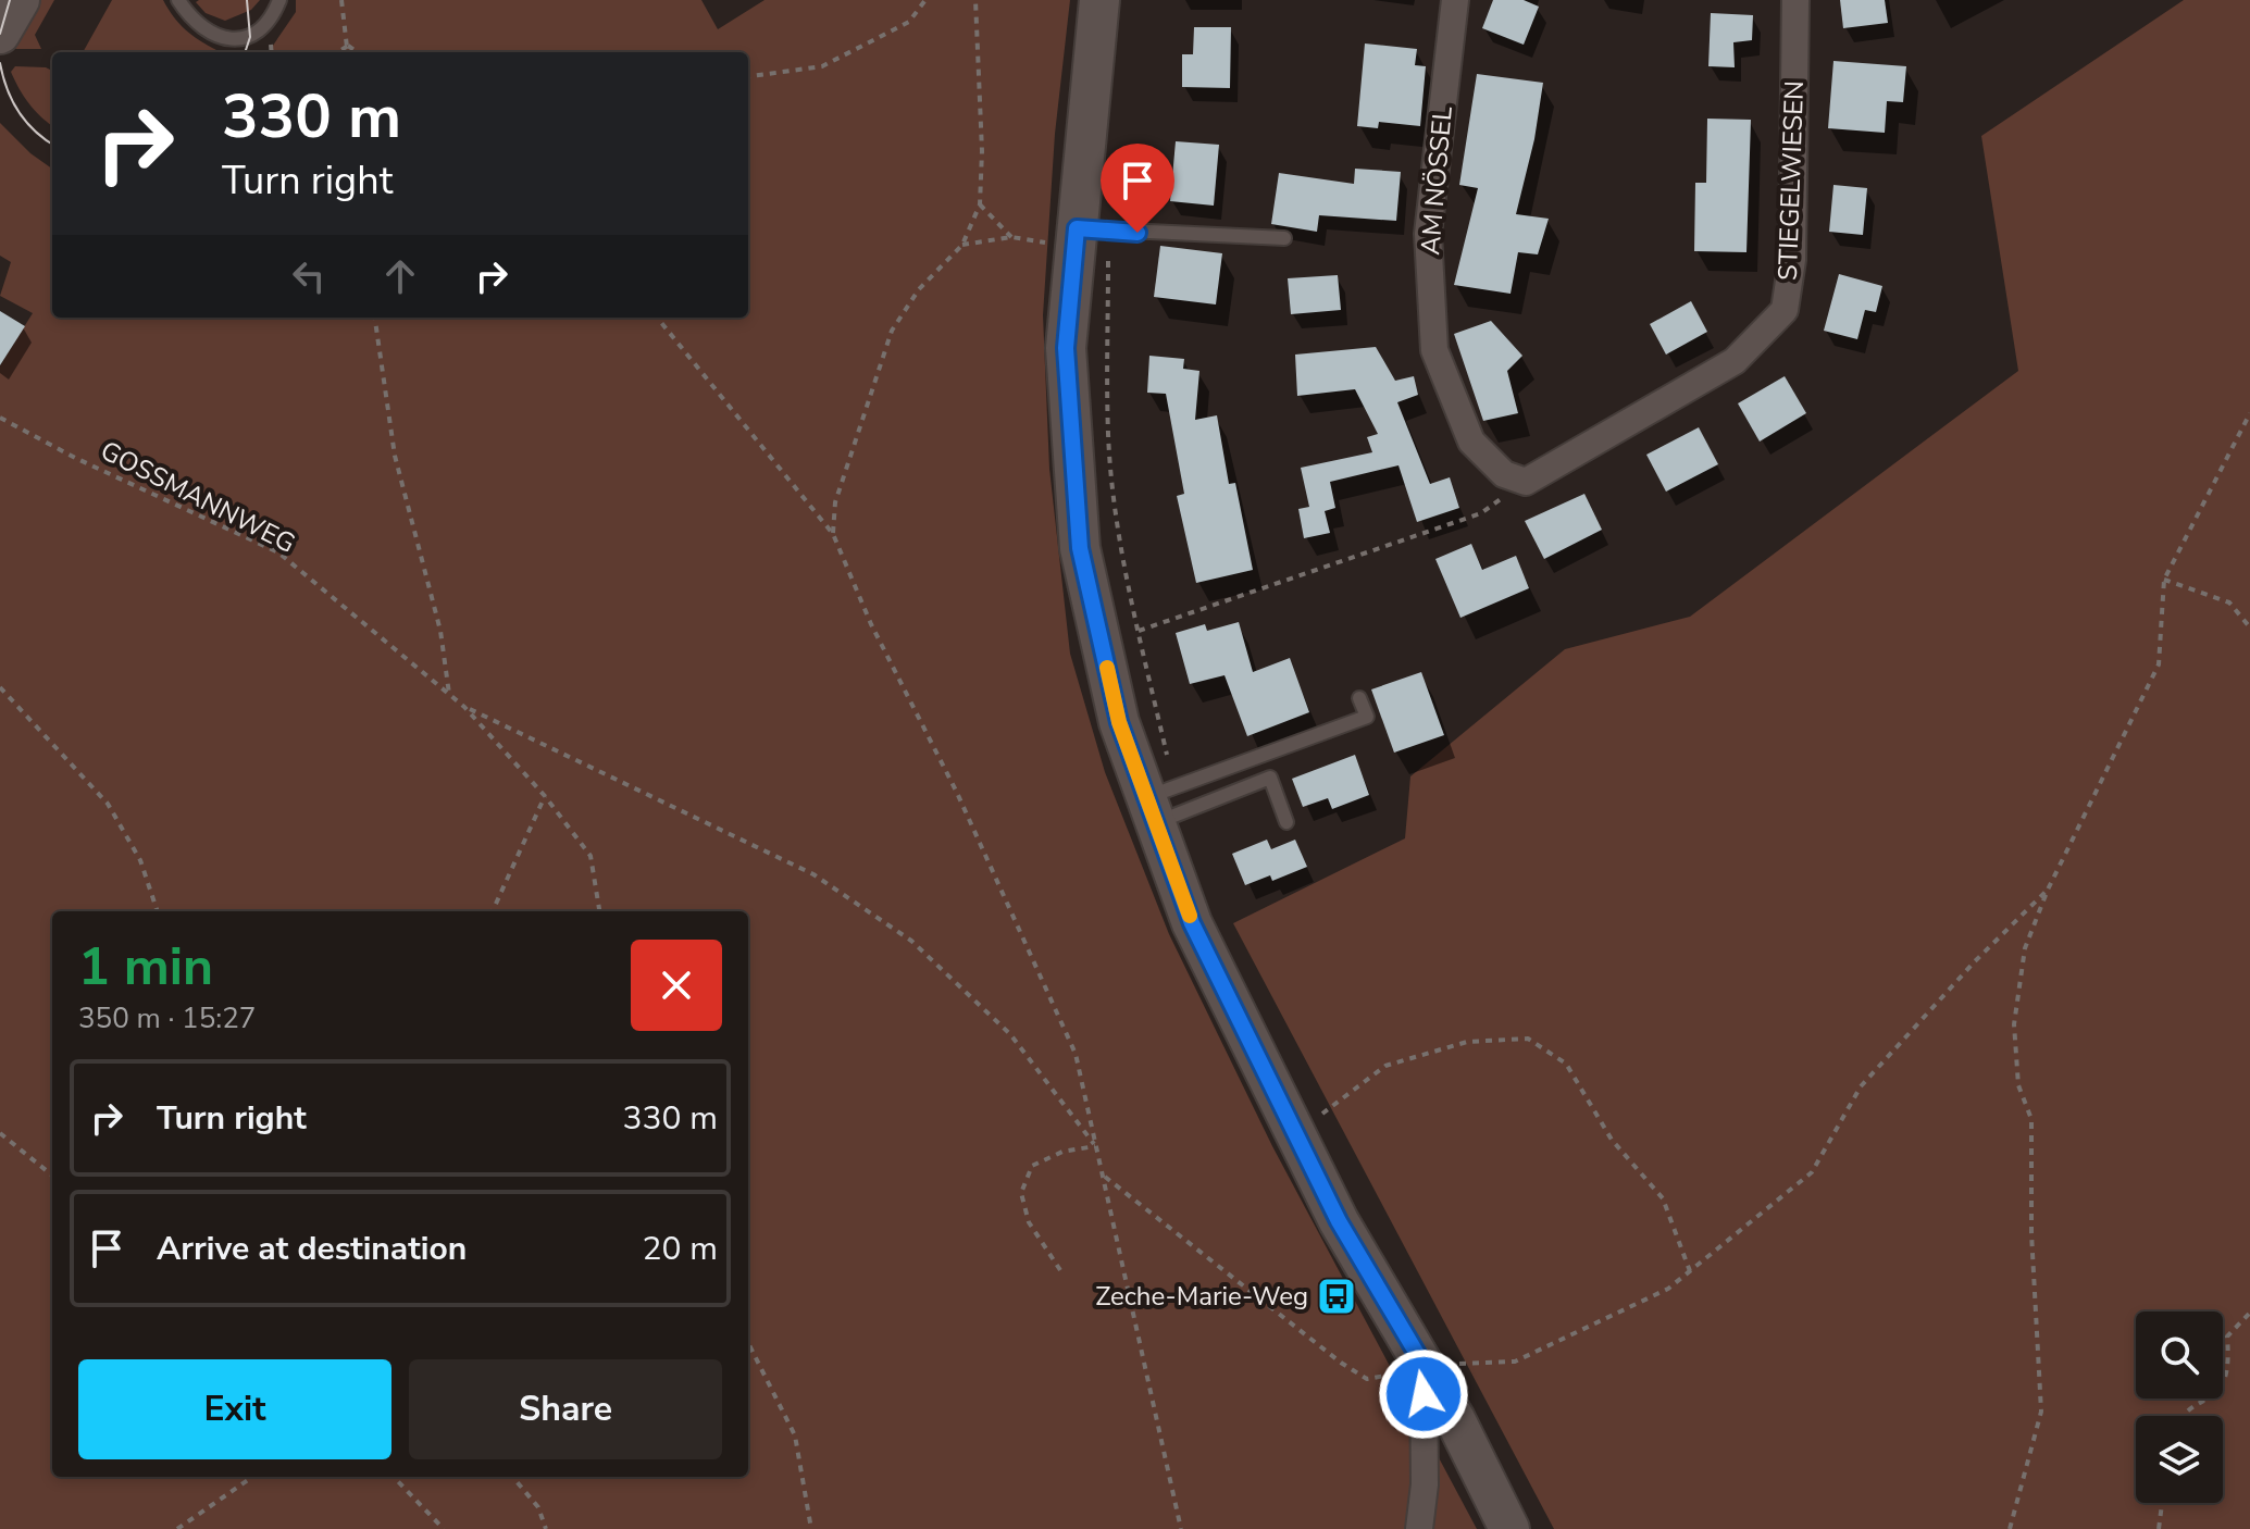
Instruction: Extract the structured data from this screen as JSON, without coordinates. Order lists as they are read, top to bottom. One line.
{"streets":{"street":["AM NÖSSEL","STIEGELWIESEN"],"path":["GOSSMANNWEG"]},"crossings":[["AM NÖSSEL","STIEGELWIESEN"]],"places":{"bus stop":["Zeche-Marie-Weg"]},"page":{"turn":["330 m","Turn right"],"heading":["1 min","350 m · 15:27"],"list":[{"name":"Turn right","value":"330 m"},{"name":"Arrive at destination","value":"20 m"}],"buttons":["Exit","Share"]}}
